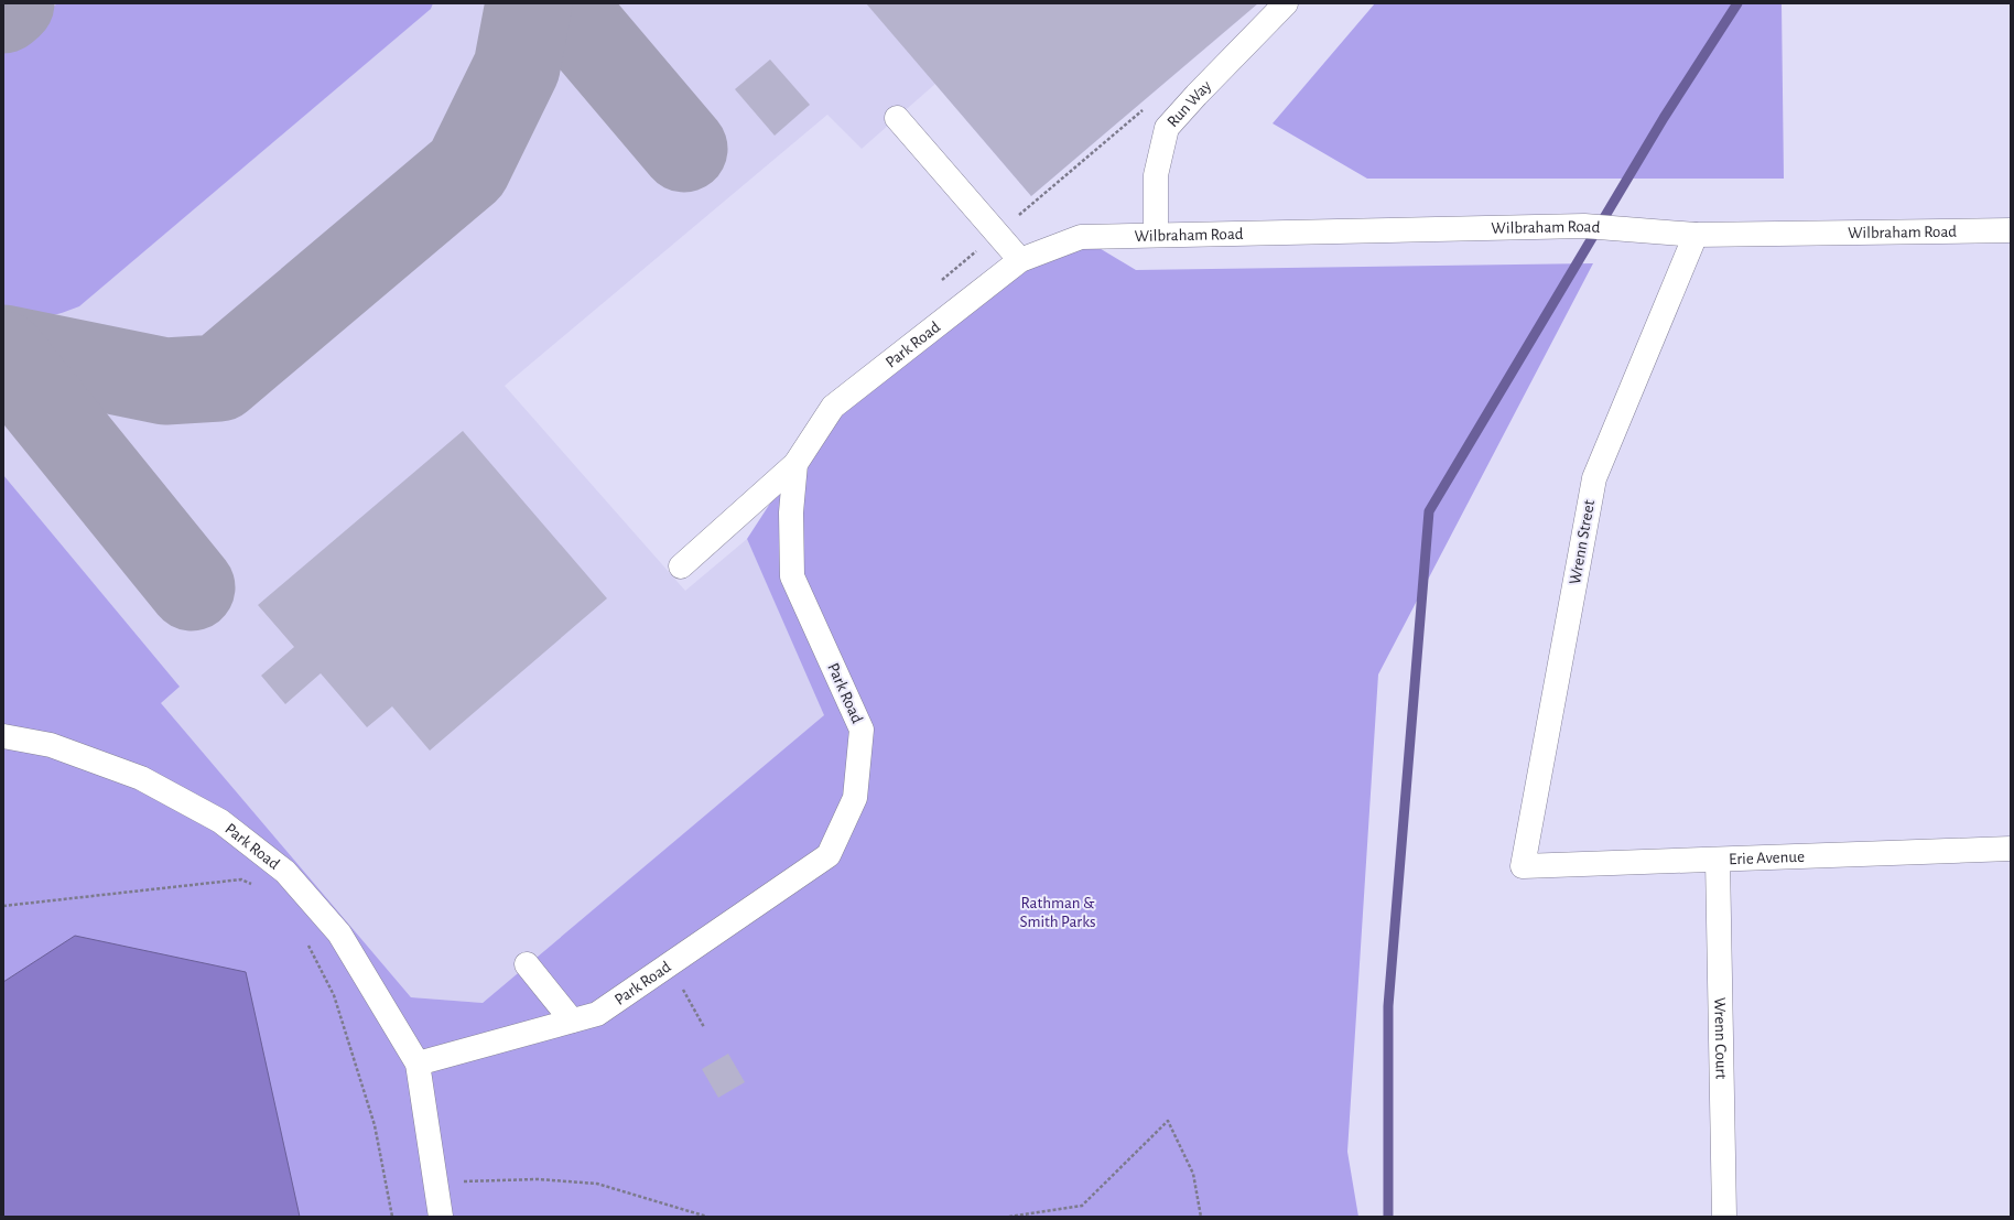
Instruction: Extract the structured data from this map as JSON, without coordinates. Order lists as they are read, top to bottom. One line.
{"streets":{"street":["Run Way","Wilbraham Road","Park Road","Wrenn Street","Erie Avenue","Wrenn Court"]},"crossings":[["Run Way","Wilbraham Road"],["Wilbraham Road","Park Road"],["Wilbraham Road","Wrenn Street"],["Wrenn Street","Erie Avenue"],["Erie Avenue","Wrenn Court"]],"parks":["Rathman & Smith Parks"]}
